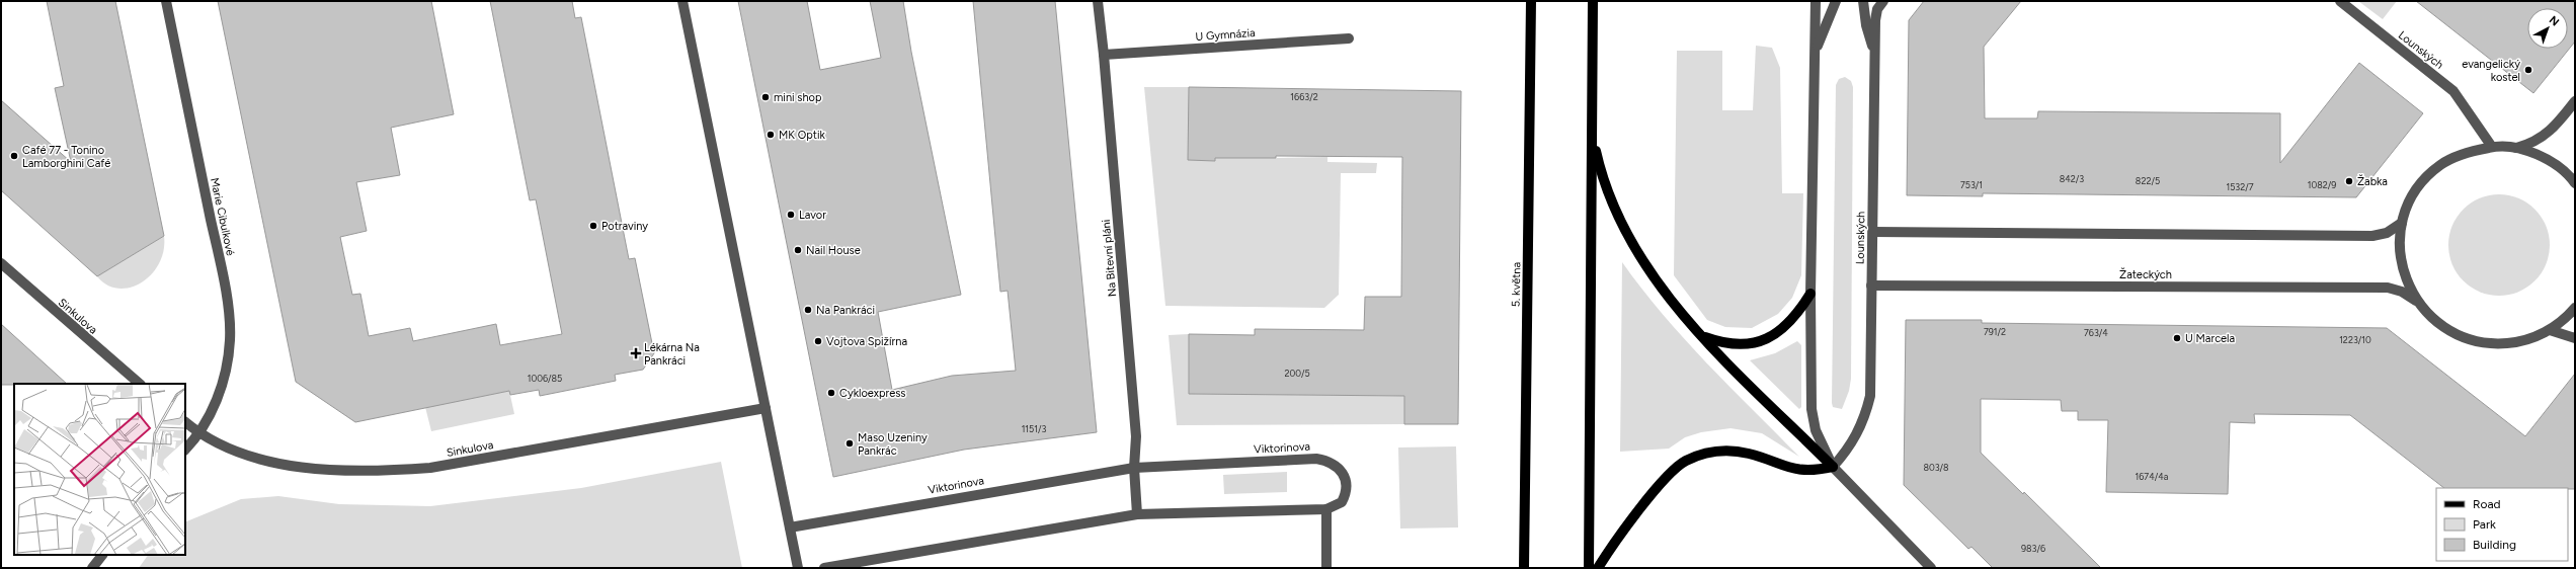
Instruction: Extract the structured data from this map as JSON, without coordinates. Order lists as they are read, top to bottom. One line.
{"streets":{"main road":["5. května"],"street":["U Gymnázia","Lounských","Marie Cibulkové","Na Bitevní pláni","Žateckých","Sinkulova","Viktorinova"]},"crossings":[["U Gymnázia","Na Bitevní pláni"],["Lounských","Žateckých"],["Marie Cibulkové","Sinkulova"],["Na Bitevní pláni","Viktorinova"]],"places":{"other":["evangelický kostel","mini shop","MK Optik","Café 77 - Tonino Lamborghini Café","Žabka","Lavor","Potraviny","Nail House","Na Pankráci","U Marcela","Vojtova Spižírna","Cykloexpress","Maso Uzeniny Pankrác"],"health":["Lékárna Na Pankráci"]},"house_numbers":["1663/2","842/3","822/5","753/1","1082/9","1532/7","791/2","763/4","1223/10","200/5","1006/85","1151/3","803/8","1674/4a","983/6"],"legend":["Road","Park","Building"],"north":"top right"}
